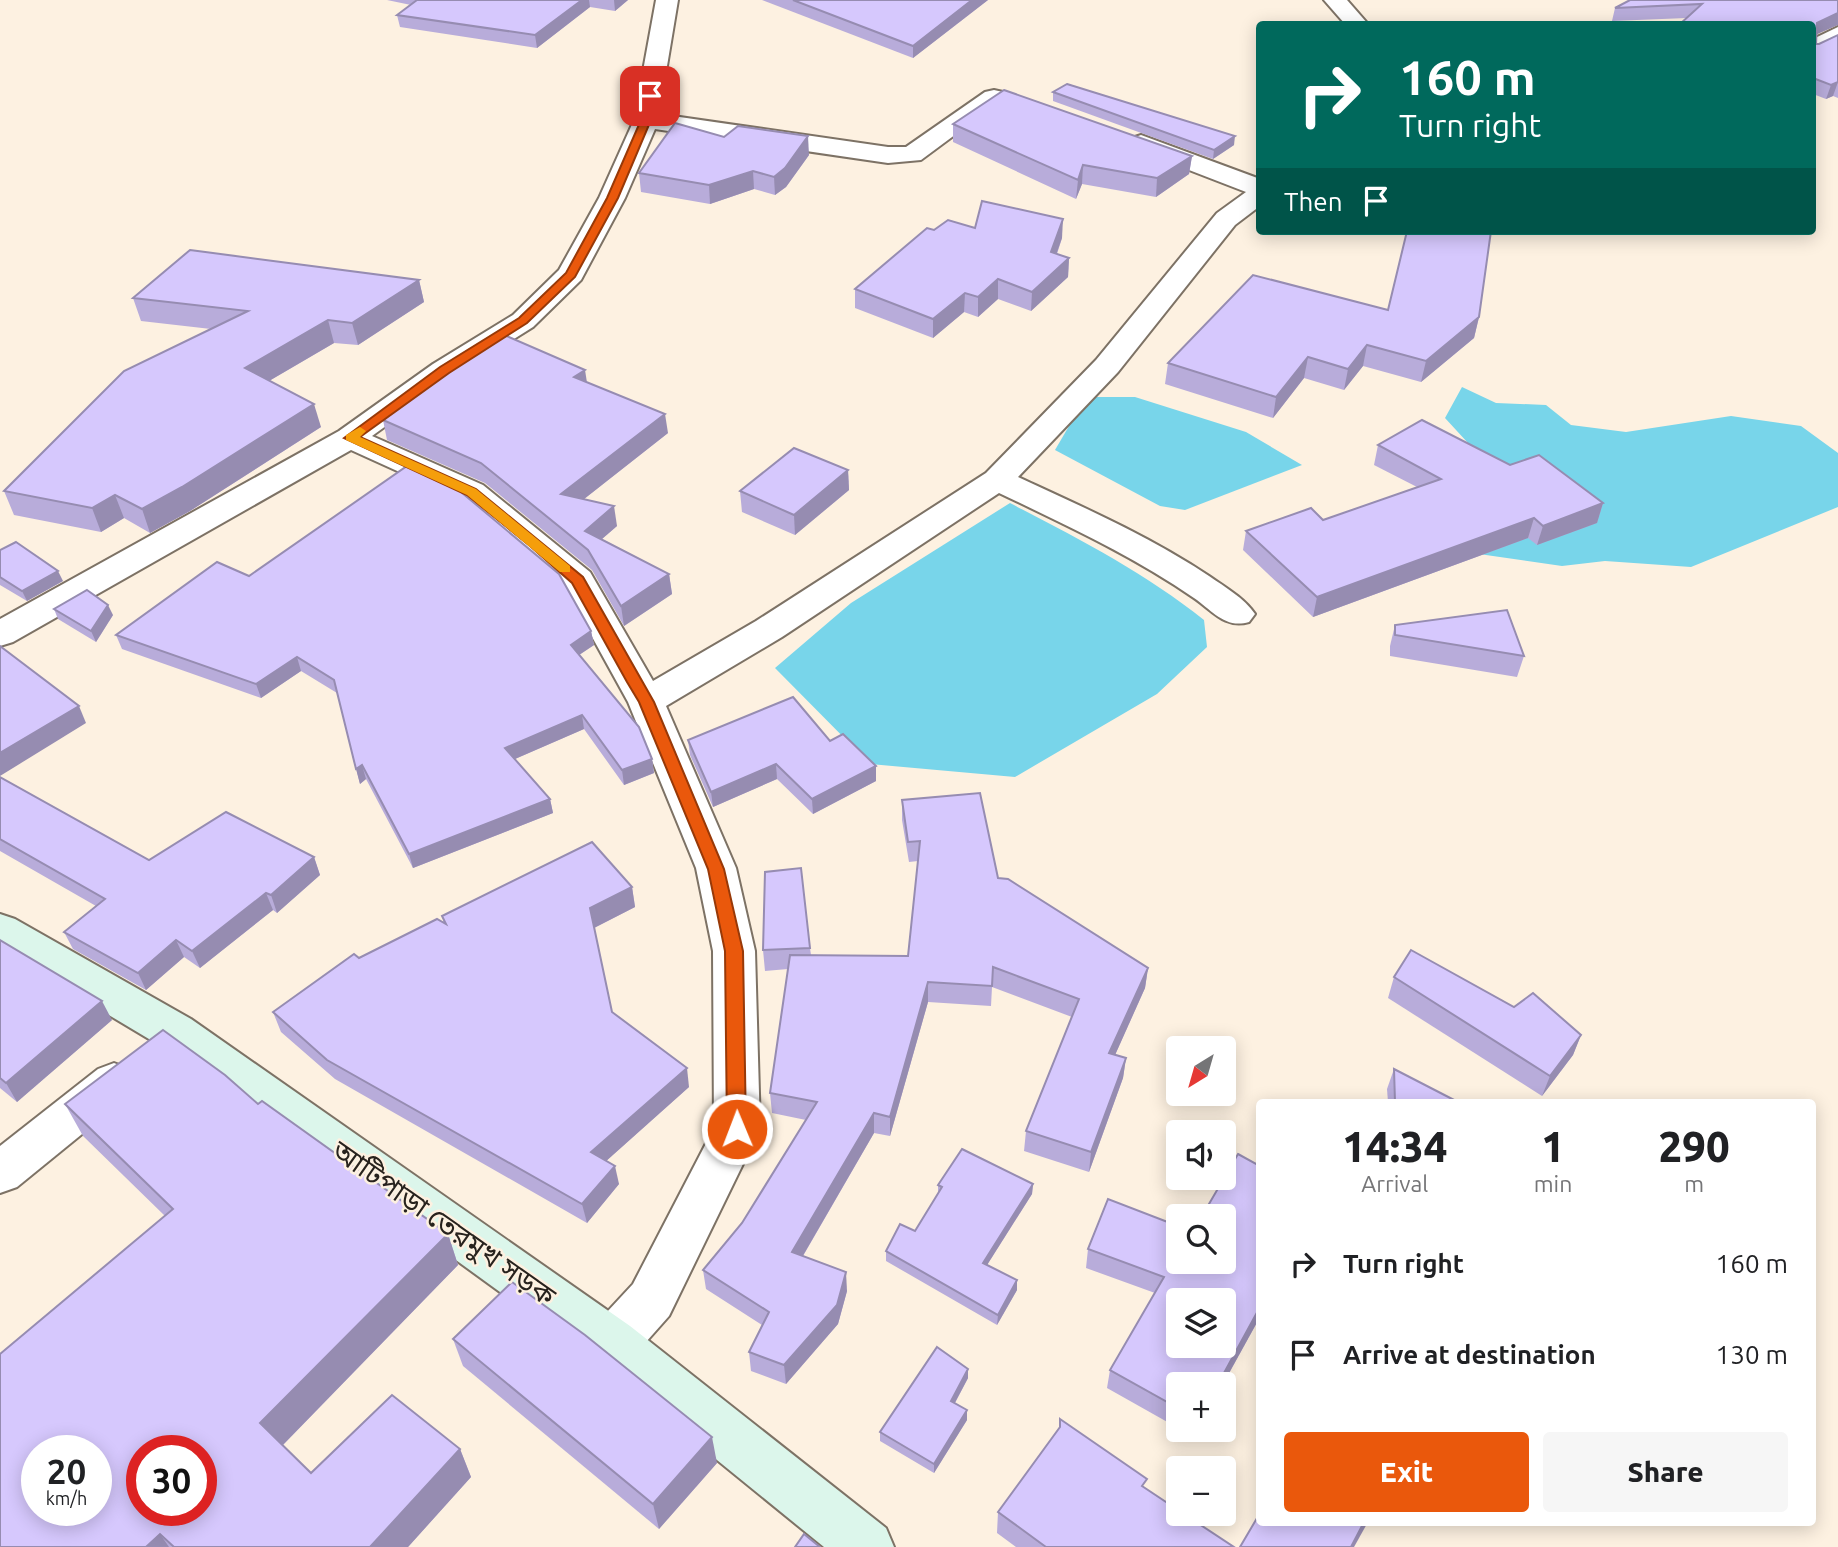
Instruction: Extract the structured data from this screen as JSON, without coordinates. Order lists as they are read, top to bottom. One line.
{"streets":{"main road":["আটিপাড়া তেরমুখ সড়ক"]},"north":"bottom left","page":{"turn":["160 m","Turn right"],"then":"Then","map_buttons":["+","−"],"eta":["14:34","Arrival","1","min","290","m"],"list":[{"name":"Turn right","value":"160 m"},{"name":"Arrive at destination","value":"130 m"}],"buttons":["Exit","Share"],"speed":"20 km/h","limit":"30"}}
